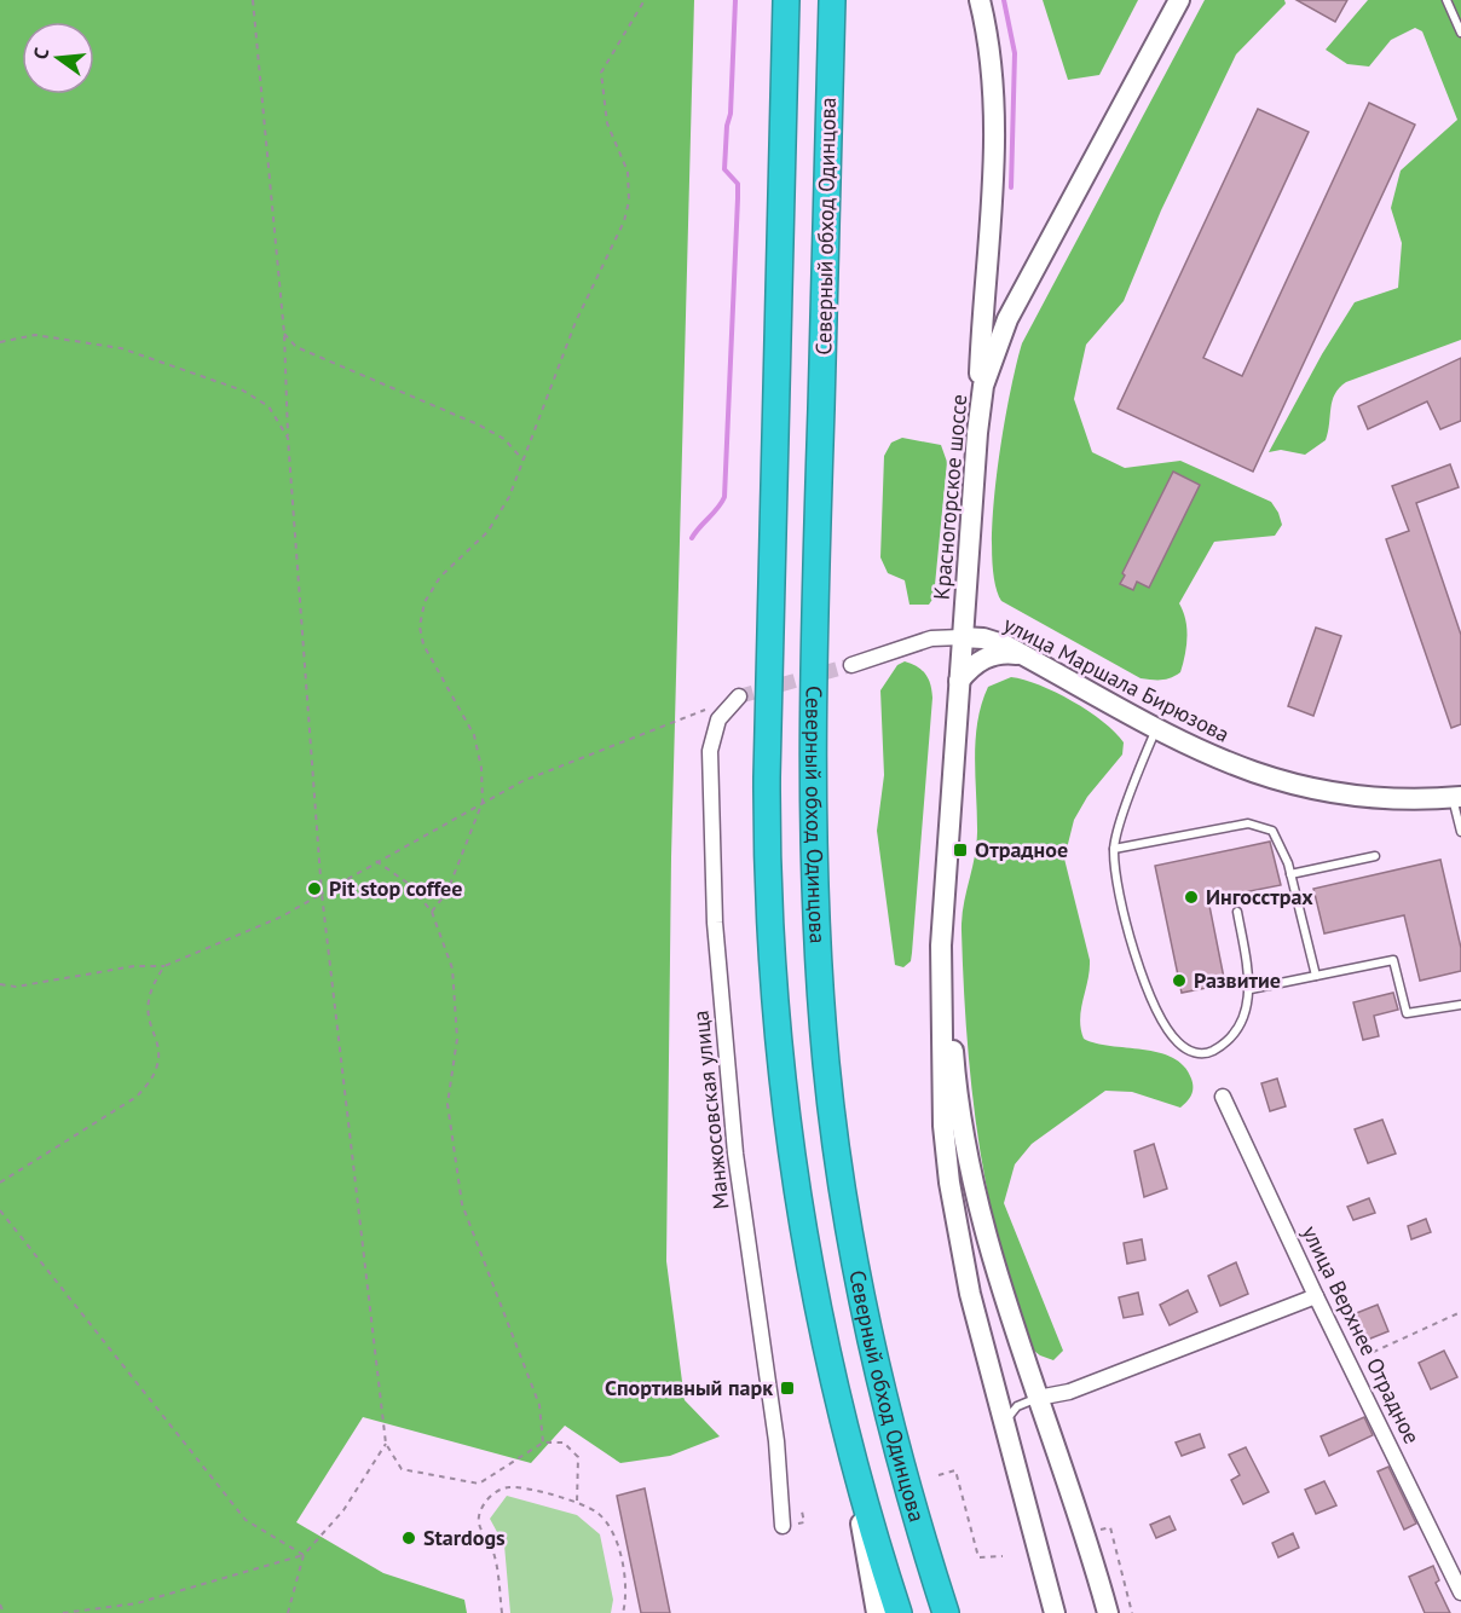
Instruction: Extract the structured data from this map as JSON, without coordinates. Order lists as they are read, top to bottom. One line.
{"streets":{"highway":["Северный обход Одинцова"],"main road":["Красногорское шоссе","улица Маршала Бирюзова"],"street":["Манжосовская улица","улица Верхнее Отрадное"]},"crossings":[["Красногорское шоссе","улица Маршала Бирюзова"]],"places":{"transit":["Отрадное","Спортивный парк"],"other":["Pit stop coffee","Ингосстрах","Развитие","Stardogs"]},"north":"left"}
